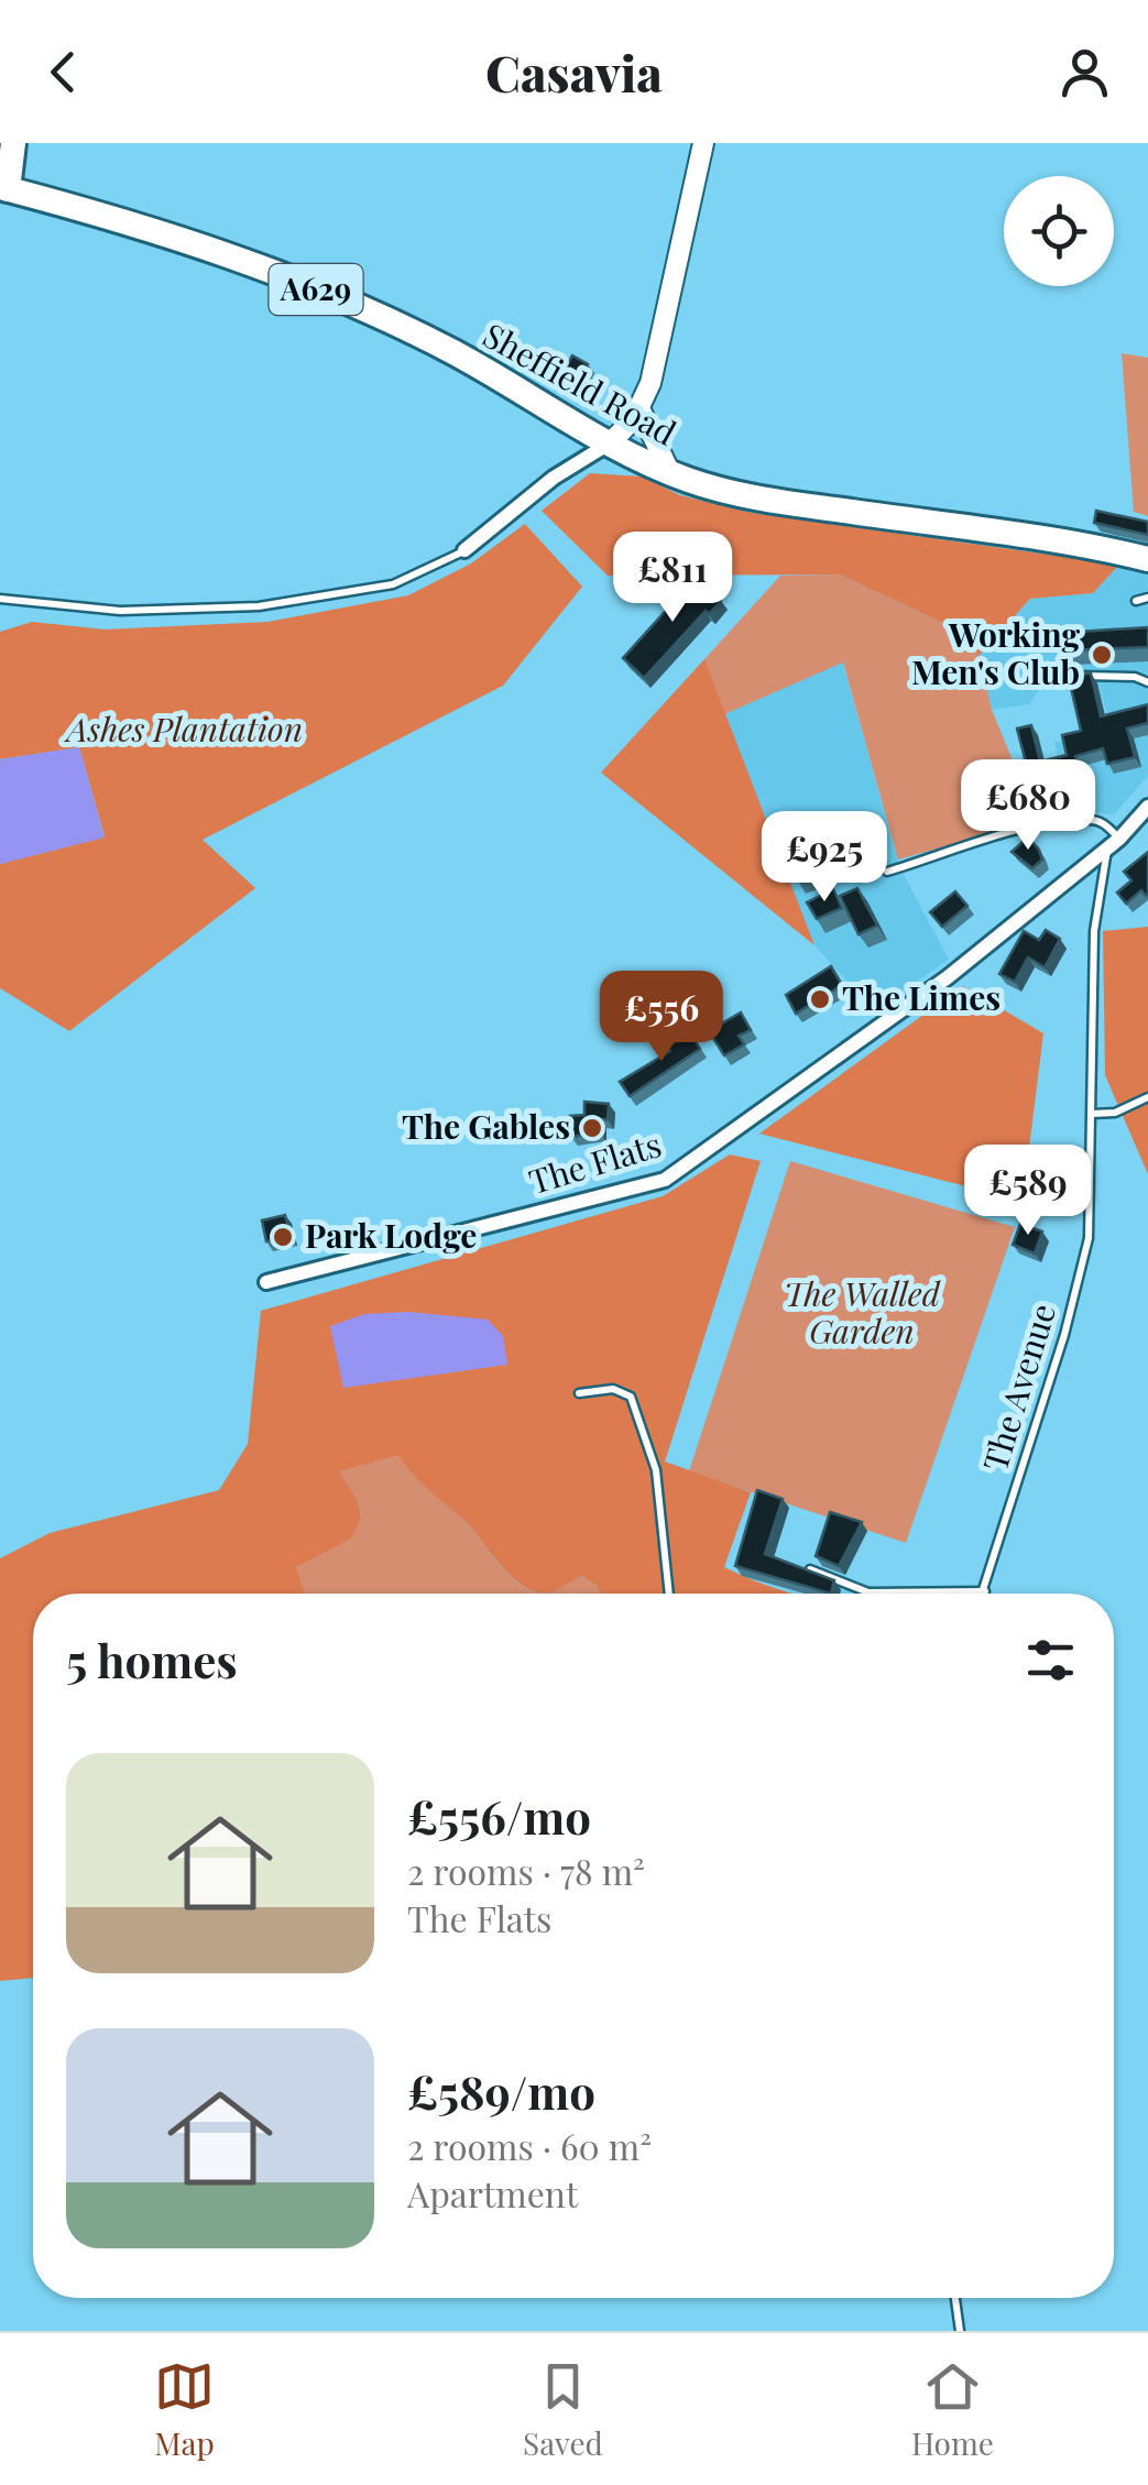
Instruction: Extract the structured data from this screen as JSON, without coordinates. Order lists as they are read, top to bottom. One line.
{"streets":{"highway":["A629","Sheffield Road"],"street":["The Flats"],"lane":["The Avenue"]},"crossings":[["A629","Sheffield Road"],["The Flats","The Avenue"]],"parks":["Ashes Plantation","The Walled Garden"],"places":["Working Men's Club","The Limes","The Gables","Park Lodge"],"page":{"header":"Casavia","price":["£811","£680","£925","£556","£589"],"heading":"5 homes","list":[{"name":"£556/mo","note":"2 rooms · 78 m² · The Flats"},{"name":"£589/mo","note":"2 rooms · 60 m² · Apartment"}],"tabs":["Map","Saved","Home"]}}
